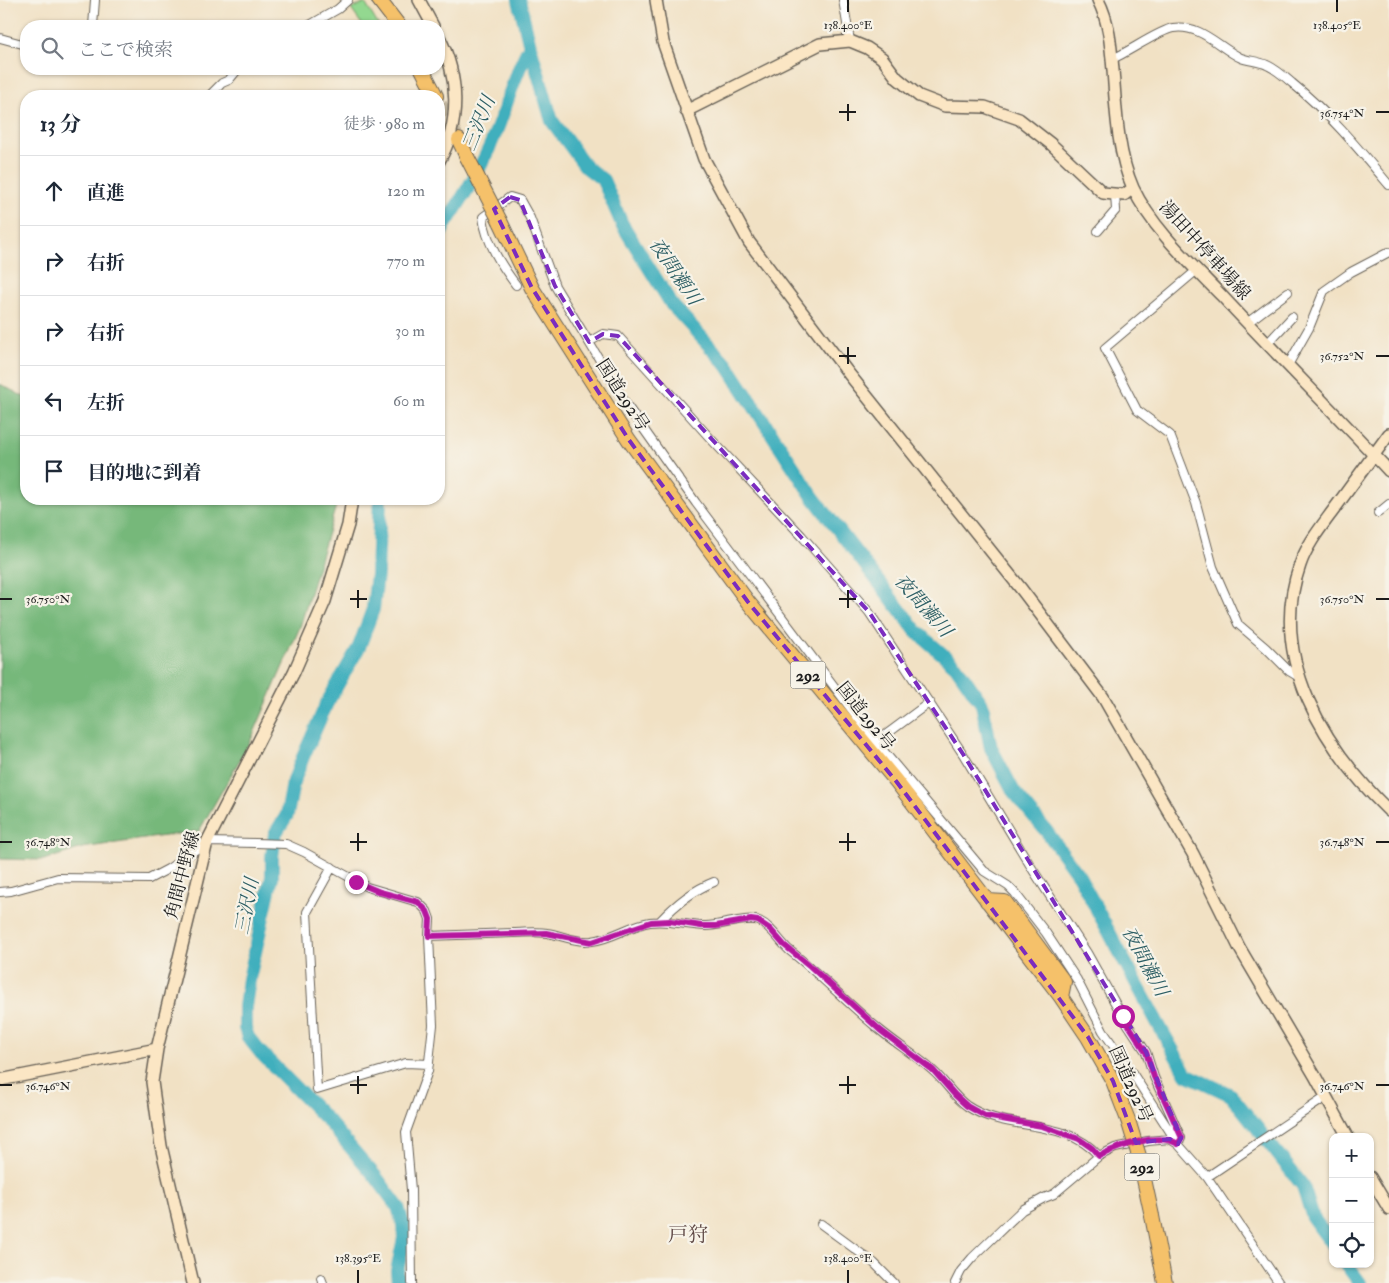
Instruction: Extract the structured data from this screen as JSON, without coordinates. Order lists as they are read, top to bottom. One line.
{"streets":{"highway":["国道292号","292"],"street":["湯田中停車場線","角間中野線"]},"districts":["戸狩"],"water":["三沢川","夜間瀬川"],"page":{"search":"ここで検索","heading":["13 分","徒歩 · 980 m"],"list":[["直進","120 m"],["右折","770 m"],["右折","30 m"],["左折","60 m"],"目的地に到着"],"map_buttons":["+","−"]},"coordinates":["138.400°E","138.405°E","36.754°N","36.752°N","36.750°N","36.748°N","36.746°N","138.395°E"]}
